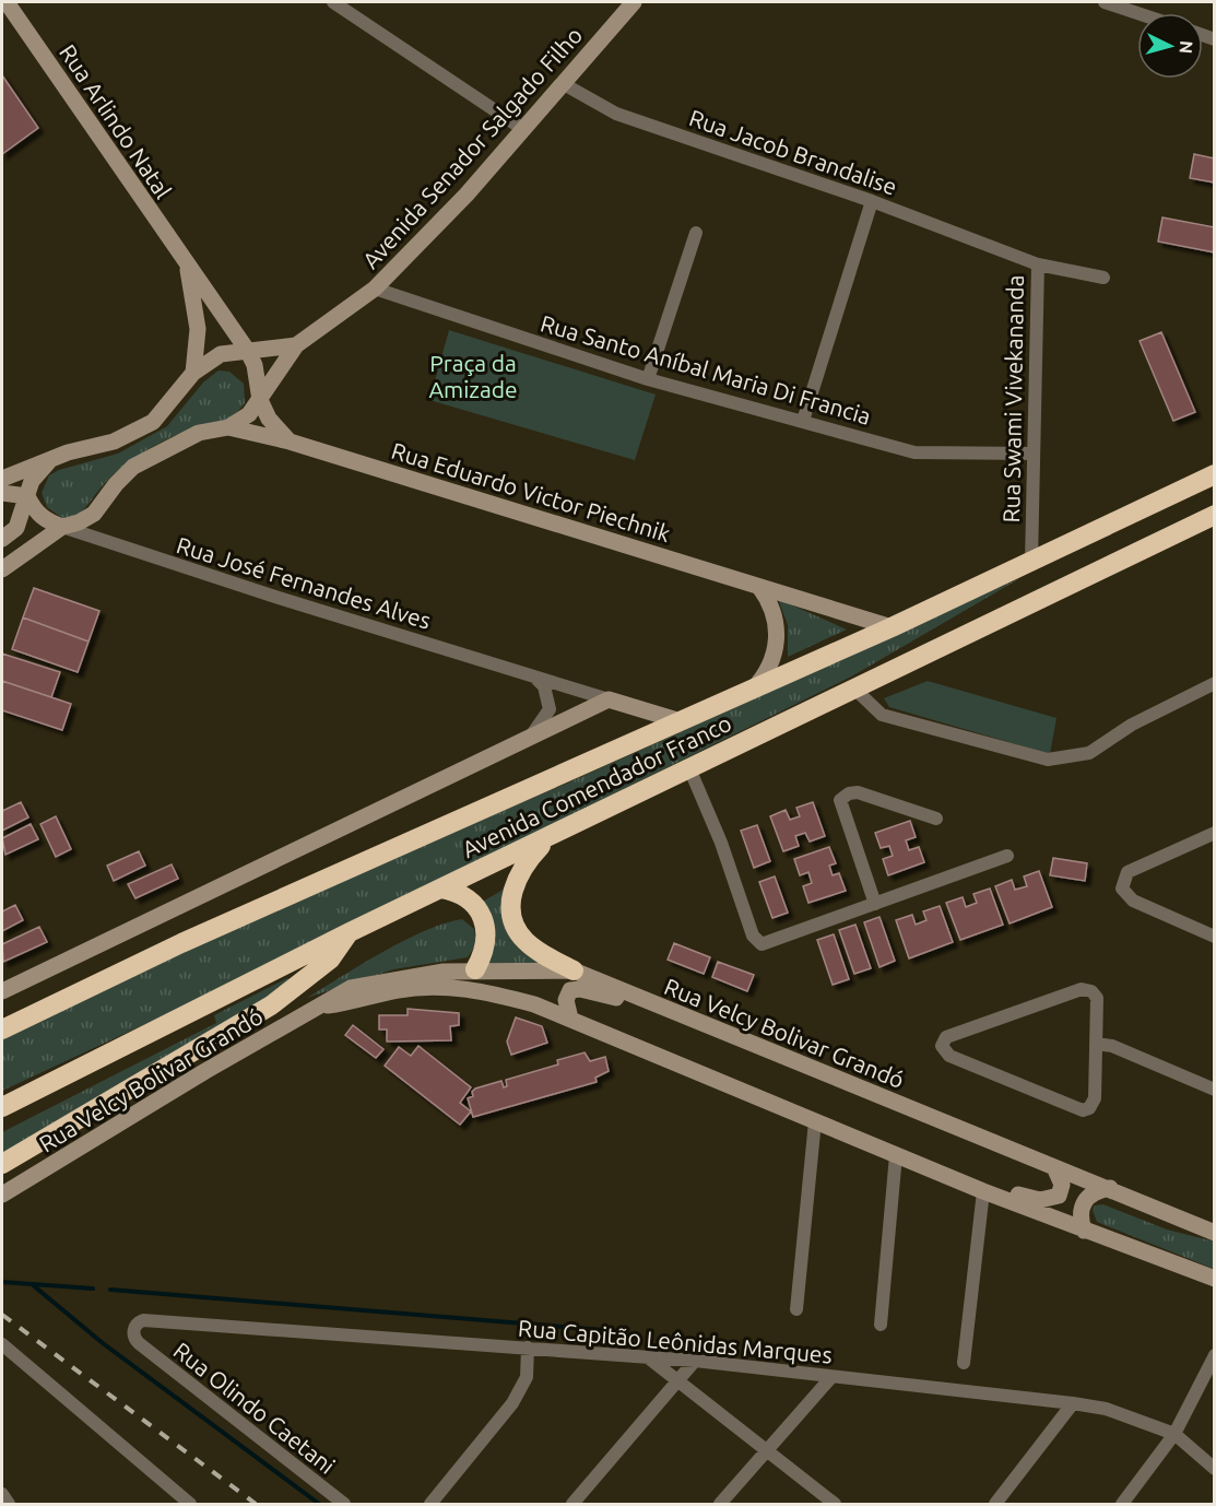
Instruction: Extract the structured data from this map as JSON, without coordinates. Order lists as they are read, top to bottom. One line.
{"streets":{"highway":["Avenida Comendador Franco"],"main road":["Rua Arlindo Natal","Avenida Senador Salgado Filho","Rua Eduardo Victor Piechnik","Rua Velcy Bolivar Grandó"],"street":["Rua Jacob Brandalise","Rua Santo Aníbal Maria Di Francia","Rua Swami Vivekananda","Rua José Fernandes Alves","Rua Capitão Leônidas Marques","Rua Olindo Caetani"]},"crossings":[["Rua Arlindo Natal","Avenida Senador Salgado Filho"],["Avenida Senador Salgado Filho","Rua Jacob Brandalise"],["Avenida Senador Salgado Filho","Rua Santo Aníbal Maria Di Francia"],["Avenida Senador Salgado Filho","Rua Eduardo Victor Piechnik"],["Avenida Senador Salgado Filho","Rua José Fernandes Alves"],["Rua Jacob Brandalise","Rua Swami Vivekananda"],["Rua Santo Aníbal Maria Di Francia","Rua Swami Vivekananda"],["Rua Swami Vivekananda","Avenida Comendador Franco"],["Rua Eduardo Victor Piechnik","Avenida Comendador Franco"],["Rua José Fernandes Alves","Avenida Comendador Franco"],["Rua Capitão Leônidas Marques","Rua Olindo Caetani"]],"parks":["Praça da Amizade"],"north":"right"}
